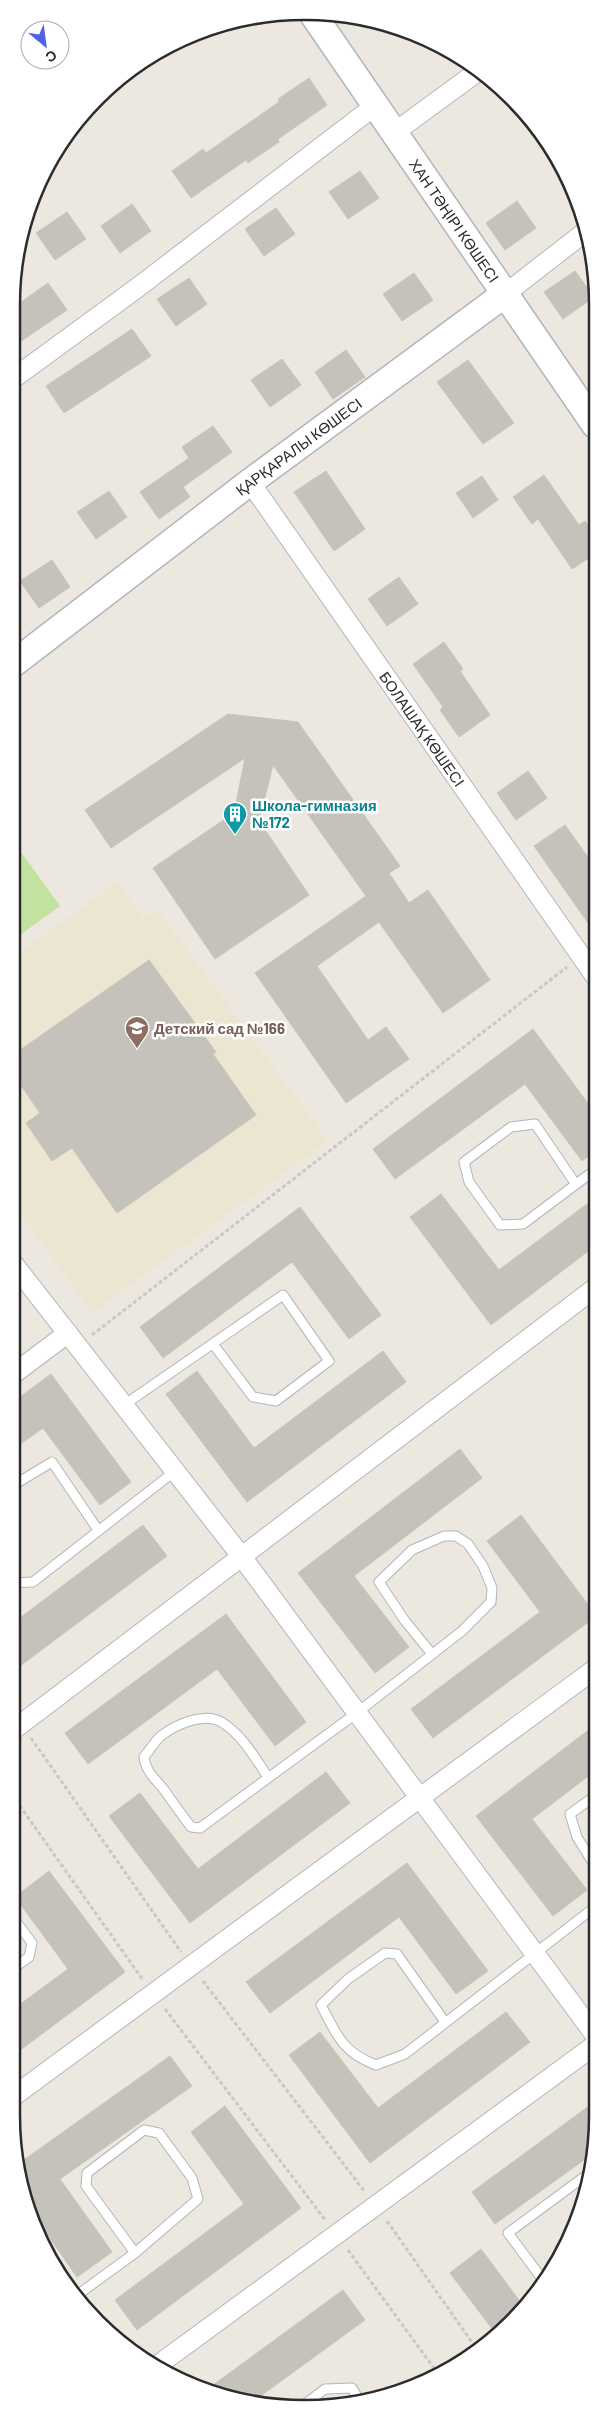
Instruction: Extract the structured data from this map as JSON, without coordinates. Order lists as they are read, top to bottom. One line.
{"streets":{"street":["ХАН ТӘҢІРІ КӨШЕСІ","ҚАРҚАРАЛЫ КӨШЕСІ","БОЛАШАҚ КӨШЕСІ"]},"crossings":[["ХАН ТӘҢІРІ КӨШЕСІ","ҚАРҚАРАЛЫ КӨШЕСІ"],["ҚАРҚАРАЛЫ КӨШЕСІ","БОЛАШАҚ КӨШЕСІ"]],"places":{"building":["Школа-гимназия №172"],"school or university":["Детский сад №166"]},"north":"bottom right"}
